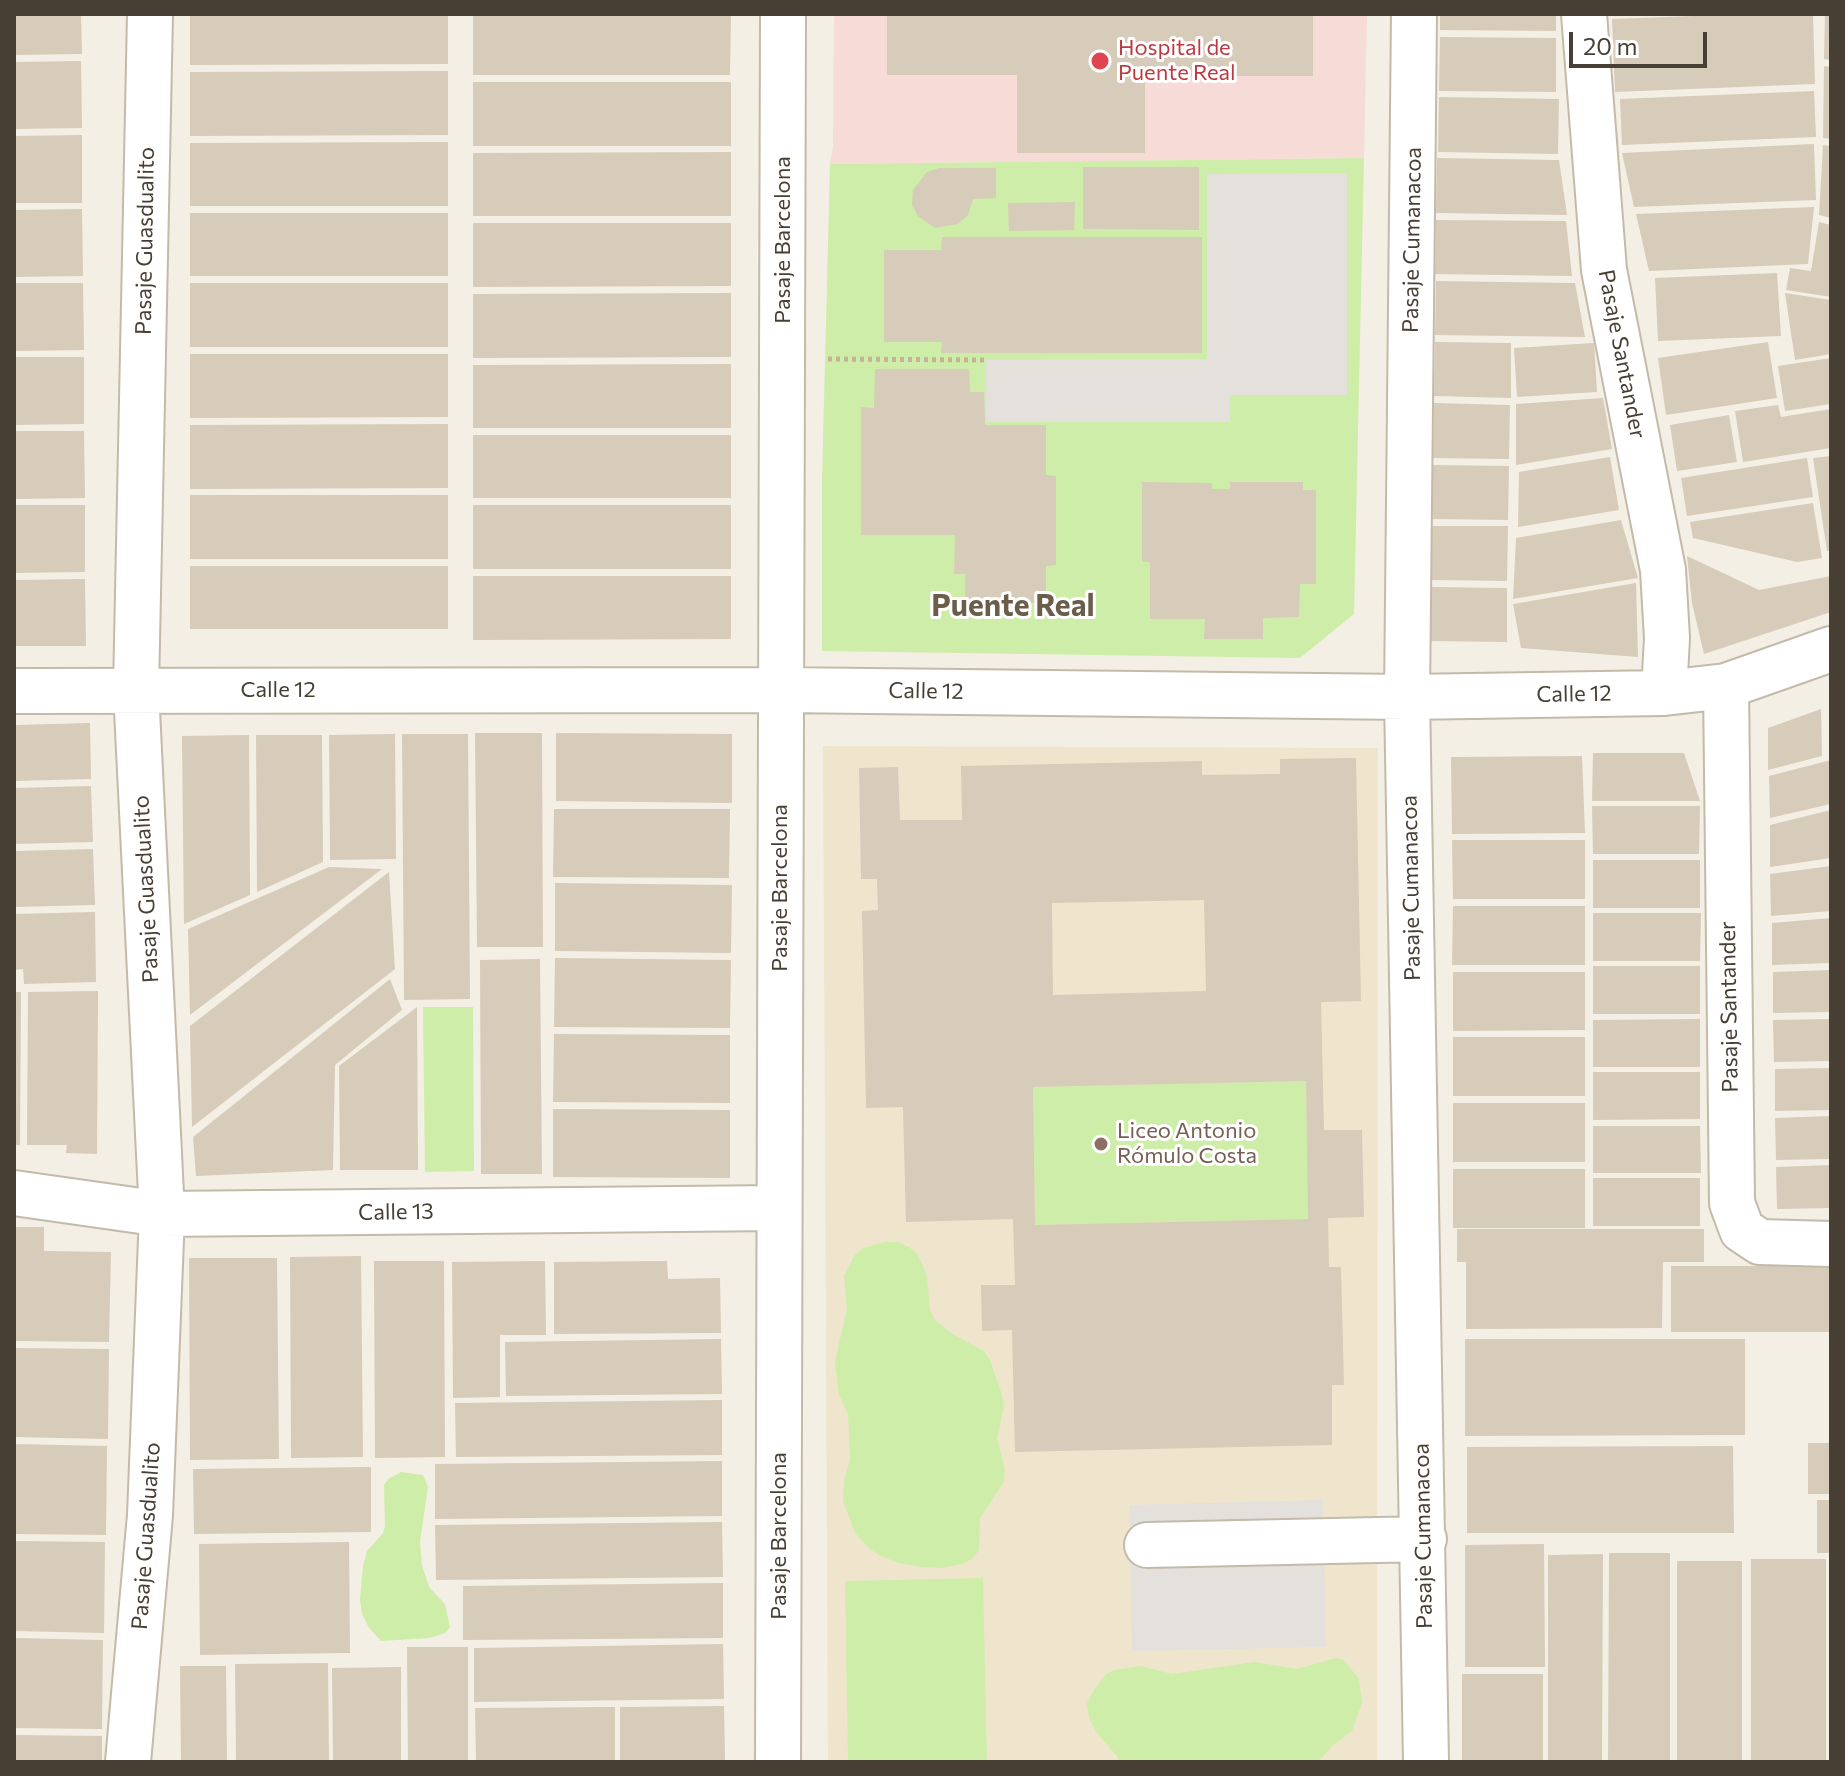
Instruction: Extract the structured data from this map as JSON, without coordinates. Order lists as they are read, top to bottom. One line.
{"streets":{"street":["Pasaje Barcelona","Pasaje Cumanacoa","Pasaje Guasdualito","Pasaje Santander","Calle 12","Calle 13"]},"crossings":[["Pasaje Barcelona","Calle 12"],["Pasaje Barcelona","Calle 13"],["Pasaje Cumanacoa","Calle 12"],["Pasaje Guasdualito","Calle 12"],["Pasaje Guasdualito","Calle 13"],["Pasaje Santander","Calle 12"]],"districts":["Puente Real"],"places":["Hospital de Puente Real","Liceo Antonio Rómulo Costa"],"scale_bar":"20 m"}
